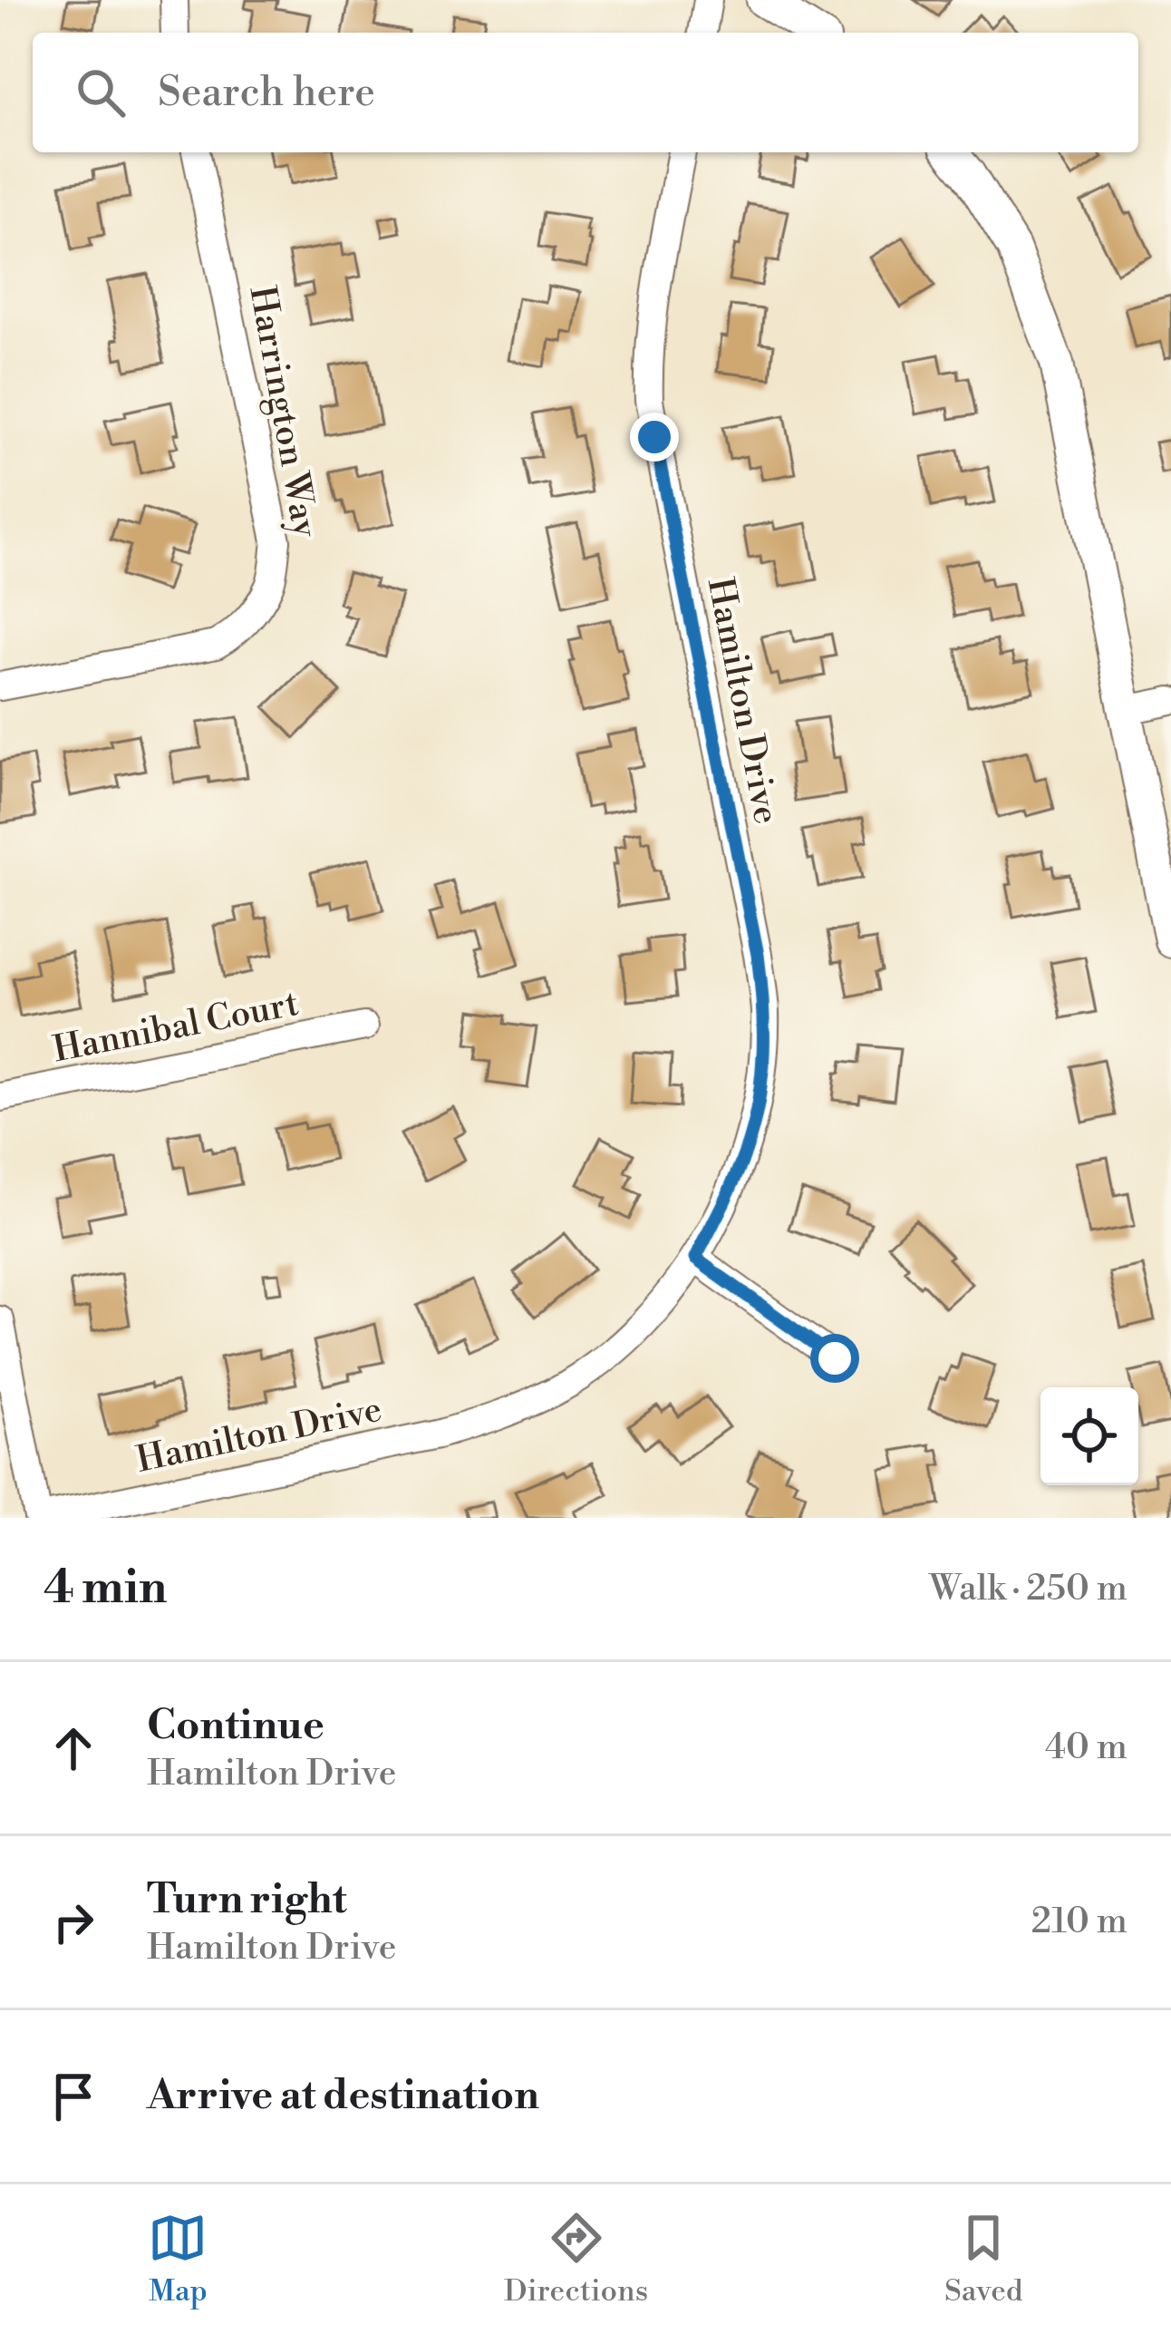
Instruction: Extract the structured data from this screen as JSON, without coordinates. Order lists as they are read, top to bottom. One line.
{"streets":{"street":["Harrington Way","Hamilton Drive","Hannibal Court"]},"page":{"search":"Search here","heading":["4 min","Walk · 250 m"],"list":[["Continue","Hamilton Drive","40 m"],["Turn right","Hamilton Drive","210 m"],"Arrive at destination"],"nav":["Map","Directions","Saved"]}}
